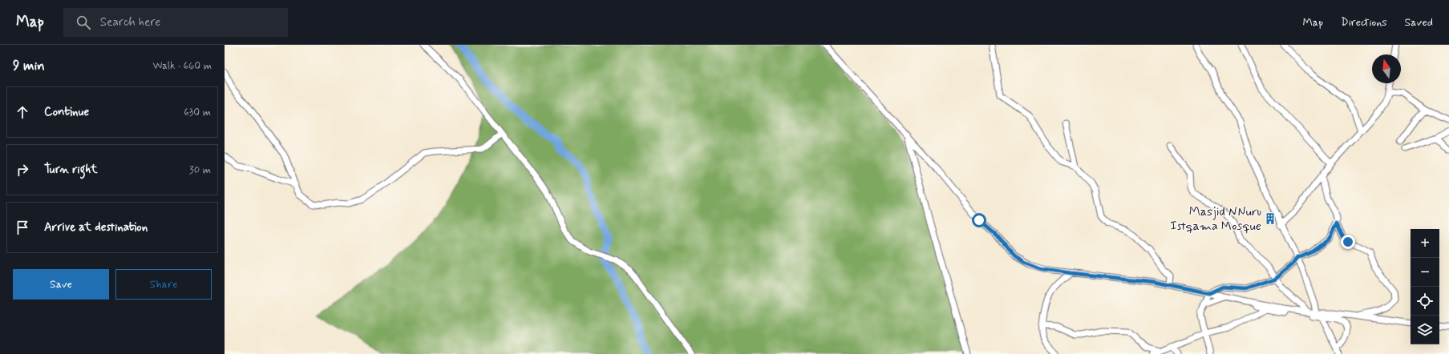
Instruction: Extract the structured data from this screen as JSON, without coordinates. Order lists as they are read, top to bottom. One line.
{"places":{"building":["Masjid NNuru Istqama Mosque"]},"north":"top","page":{"header":"Map","search":"Search here","nav":["Map","Directions","Saved"],"heading":["9 min","Walk · 660 m"],"list":[["Continue","630 m"],["Turn right","30 m"],"Arrive at destination"],"map_buttons":["+","−"],"buttons":["Save","Share"]}}
